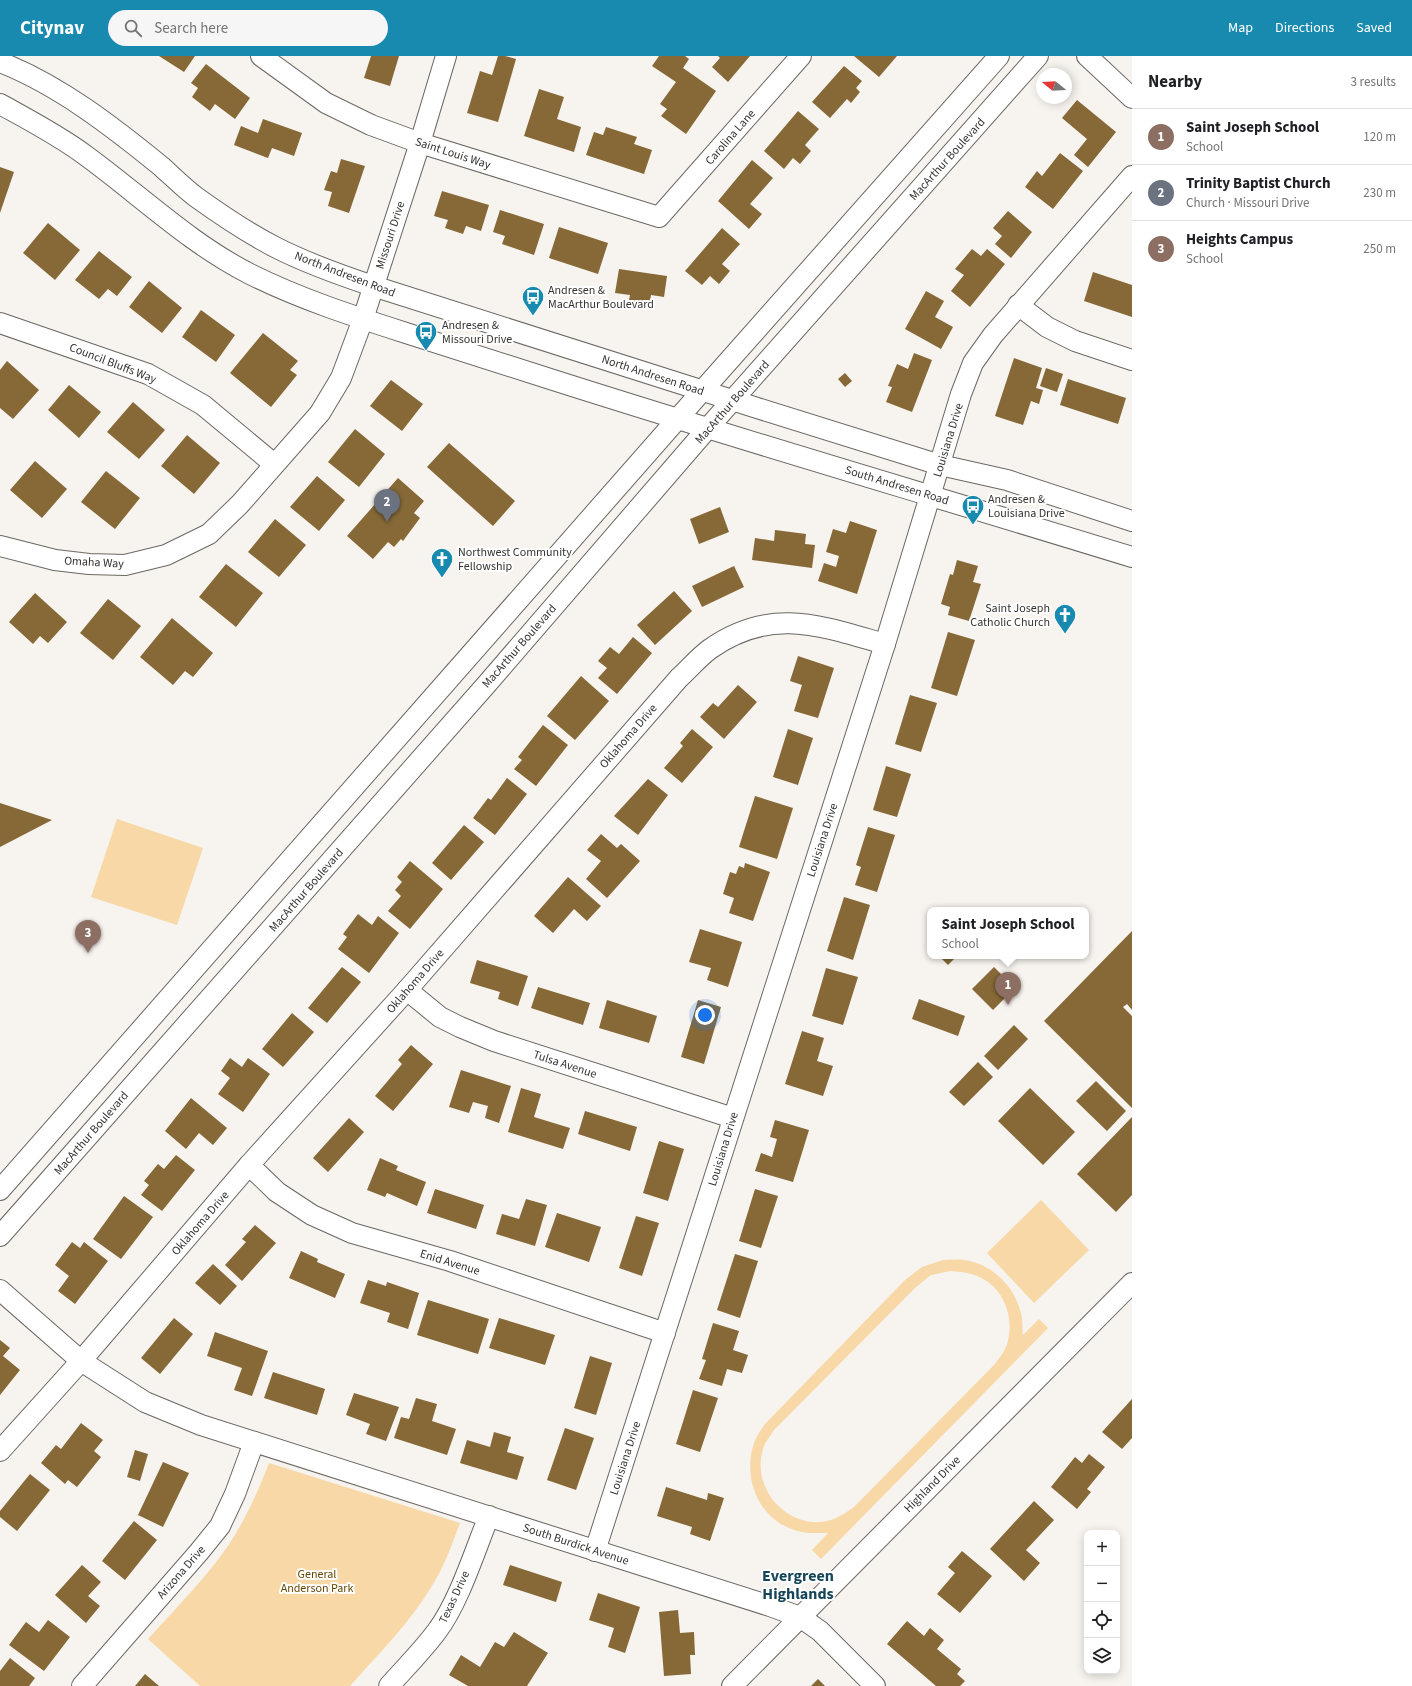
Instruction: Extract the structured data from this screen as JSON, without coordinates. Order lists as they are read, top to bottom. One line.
{"streets":{"street":["Carolina Lane","Saint Louis Way","MacArthur Boulevard","Missouri Drive","North Andresen Road","Council Bluffs Way","Louisiana Drive","South Andresen Road","Omaha Way","Oklahoma Drive","Tulsa Avenue","Enid Avenue","Highland Drive","South Burdick Avenue","Arizona Drive","Texas Drive"]},"crossings":[["Carolina Lane","Saint Louis Way"],["Saint Louis Way","Missouri Drive"],["MacArthur Boulevard","North Andresen Road"],["MacArthur Boulevard","South Andresen Road"],["Missouri Drive","North Andresen Road"],["Missouri Drive","Council Bluffs Way"],["Missouri Drive","Omaha Way"],["Council Bluffs Way","Omaha Way"],["Louisiana Drive","South Andresen Road"],["Louisiana Drive","Oklahoma Drive"],["Louisiana Drive","Tulsa Avenue"],["Louisiana Drive","Enid Avenue"],["Louisiana Drive","South Burdick Avenue"],["Oklahoma Drive","Tulsa Avenue"],["Oklahoma Drive","Enid Avenue"],["Oklahoma Drive","South Burdick Avenue"],["Highland Drive","South Burdick Avenue"],["South Burdick Avenue","Arizona Drive"],["South Burdick Avenue","Texas Drive"]],"districts":["Evergreen Highlands"],"parks":["General Anderson Park"],"places":{"bus stop":["Andresen & MacArthur Boulevard","Andresen & Missouri Drive","Andresen & Louisiana Drive"],"church":["Northwest Community Fellowship","Saint Joseph Catholic Church"]},"north":"left","page":{"header":"Citynav","search":"Search here","nav":["Map","Directions","Saved"],"heading":["Nearby","3 results"],"list":[{"mark":"1","name":"Saint Joseph School","note":"School","value":"120 m"},{"mark":"2","name":"Trinity Baptist Church","note":"Church · Missouri Drive","value":"230 m"},{"mark":"3","name":"Heights Campus","note":"School","value":"250 m"}],"pins":["2","3","1"],"popup":["Saint Joseph School","School"],"map_buttons":["+","−"]}}
